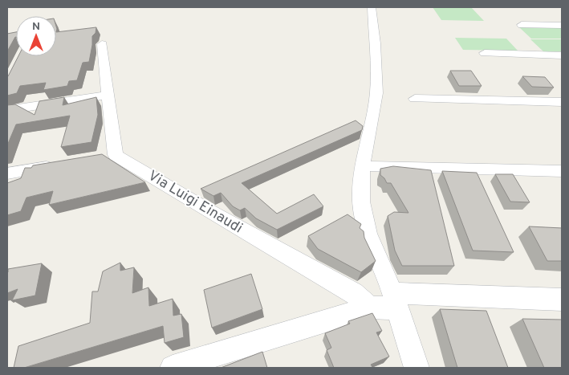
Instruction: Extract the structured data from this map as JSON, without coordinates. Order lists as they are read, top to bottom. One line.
{"streets":{"street":["Via Luigi Einaudi"]},"north":"top"}
